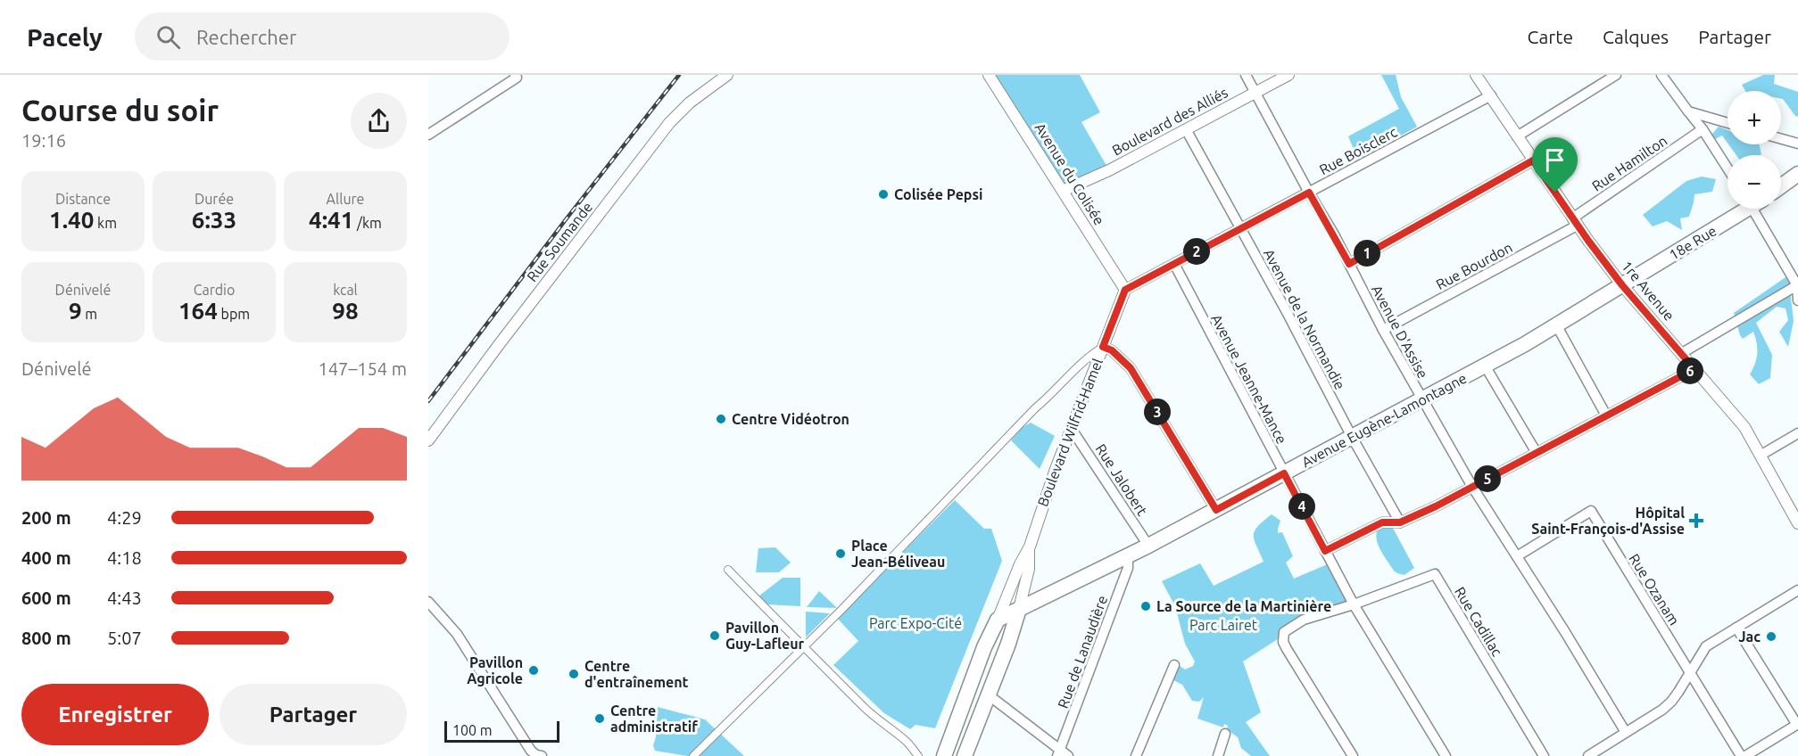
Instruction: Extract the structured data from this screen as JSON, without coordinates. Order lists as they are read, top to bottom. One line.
{"streets":{"main road":["18e Rue","Avenue Eugène-Lamontagne","Boulevard Wilfrid-Hamel"],"street":["Boulevard des Alliés","Rue Boisclerc","Rue Hamilton","Avenue du Colisée","Rue Soumande","Rue Bourdon","1re Avenue","Avenue de la Normandie","Avenue D'Assise","Avenue Jeanne-Mance","Rue Jalobert","Rue Ozanam","Rue Cadillac","Rue de Lanaudière"]},"crossings":[["Boulevard des Alliés","Avenue du Colisée"],["Boulevard des Alliés","Avenue de la Normandie"],["Boulevard des Alliés","Avenue D'Assise"],["Rue Boisclerc","Avenue du Colisée"],["Rue Boisclerc","1re Avenue"],["Rue Boisclerc","Avenue de la Normandie"],["Rue Boisclerc","Avenue D'Assise"],["Rue Boisclerc","Avenue Jeanne-Mance"],["Rue Boisclerc","Boulevard Wilfrid-Hamel"],["Rue Hamilton","Rue Bourdon"],["Rue Hamilton","1re Avenue"],["Avenue du Colisée","Boulevard Wilfrid-Hamel"],["18e Rue","1re Avenue"],["18e Rue","Avenue Eugène-Lamontagne"],["Rue Bourdon","1re Avenue"],["Rue Bourdon","Avenue D'Assise"],["1re Avenue","Avenue Eugène-Lamontagne"],["Avenue de la Normandie","Avenue Eugène-Lamontagne"],["Avenue D'Assise","Avenue Eugène-Lamontagne"],["Avenue D'Assise","Rue Ozanam"],["Avenue Jeanne-Mance","Avenue Eugène-Lamontagne"],["Avenue Jeanne-Mance","Rue Cadillac"],["Avenue Eugène-Lamontagne","Boulevard Wilfrid-Hamel"],["Avenue Eugène-Lamontagne","Rue Jalobert"],["Avenue Eugène-Lamontagne","Rue de Lanaudière"],["Boulevard Wilfrid-Hamel","Rue Jalobert"]],"parks":["Parc Expo-Cité","Parc Lairet"],"places":{"other":["Colisée Pepsi","Centre Vidéotron","Place Jean-Béliveau","La Source de la Martinière","Pavillon Guy-Lafleur","Jac","Pavillon Agricole","Centre d'entraînement","Centre administratif"],"health":["Hôpital Saint-François-d'Assise"]},"scale_bar":"100 m","page":{"header":"Pacely","search":"Rechercher","nav":["Carte","Calques","Partager"],"heading":["Course du soir","19:16"],"map_buttons":["+","−"],"stats":[["Distance","1.40 km"],["Durée","6:33"],["Allure","4:41 /km"],["Dénivelé","9 m"],["Cardio","164 bpm"],["kcal","98"]],"pins":["2","1","6","3","5","4"],"chart":["Dénivelé","147–154 m"],"list":[{"name":"200 m","note":"4:29"},{"name":"400 m","note":"4:18"},{"name":"600 m","note":"4:43"},{"name":"800 m","note":"5:07"}],"buttons":["Enregistrer","Partager"],"scale":"100 m"}}
